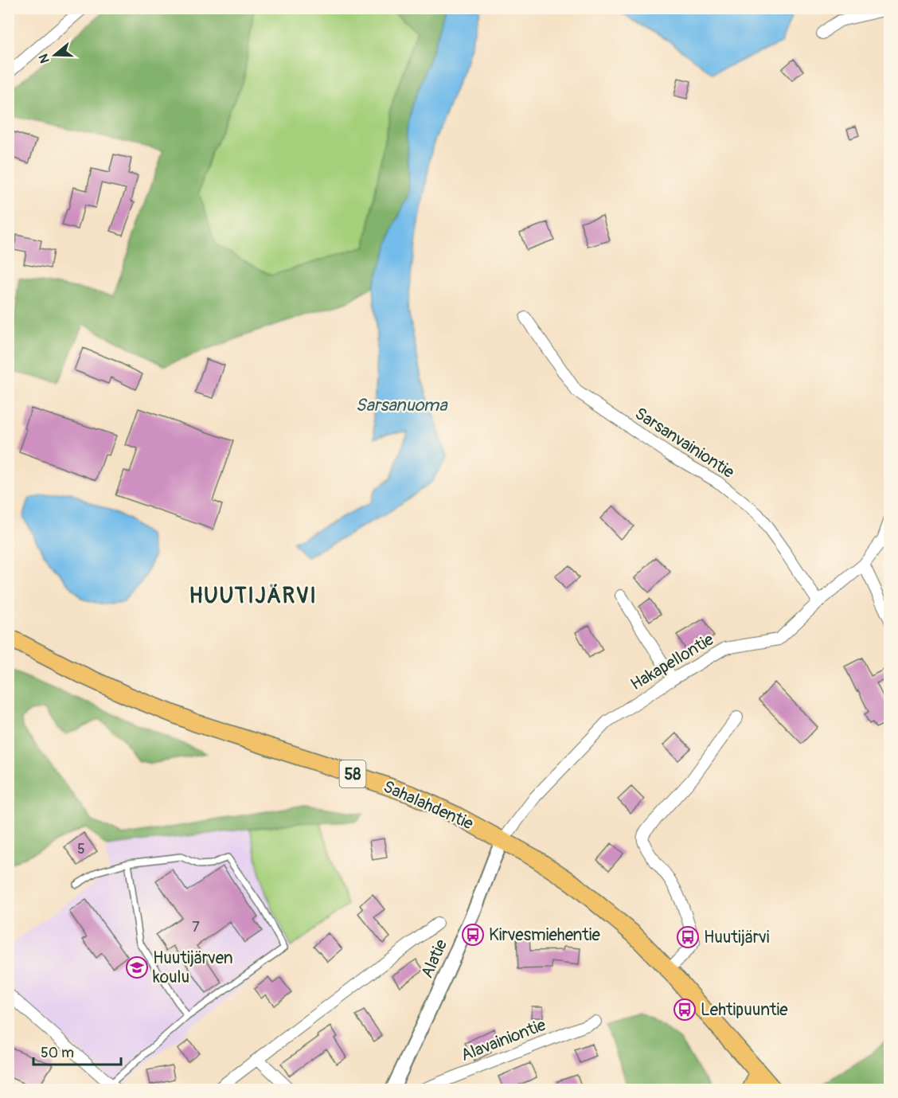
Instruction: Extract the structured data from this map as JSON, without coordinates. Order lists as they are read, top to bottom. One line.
{"streets":{"main road":["58","Sahalahdentie"],"street":["Sarsanvainiontie","Hakapellontie","Alatie","Alavainiontie"]},"crossings":[["Sarsanvainiontie","Hakapellontie"],["Hakapellontie","Sahalahdentie"],["Hakapellontie","Alatie"],["Sahalahdentie","Alatie"]],"districts":["HUUTIJÄRVI"],"water":["Sarsanuoma"],"places":{"bus stop":["Kirvesmiehentie","Huutijärvi","Lehtipuuntie"],"school or university":["Huutijärven koulu"]},"house_numbers":["5","7"],"scale_bar":"50 m","north":"left"}
